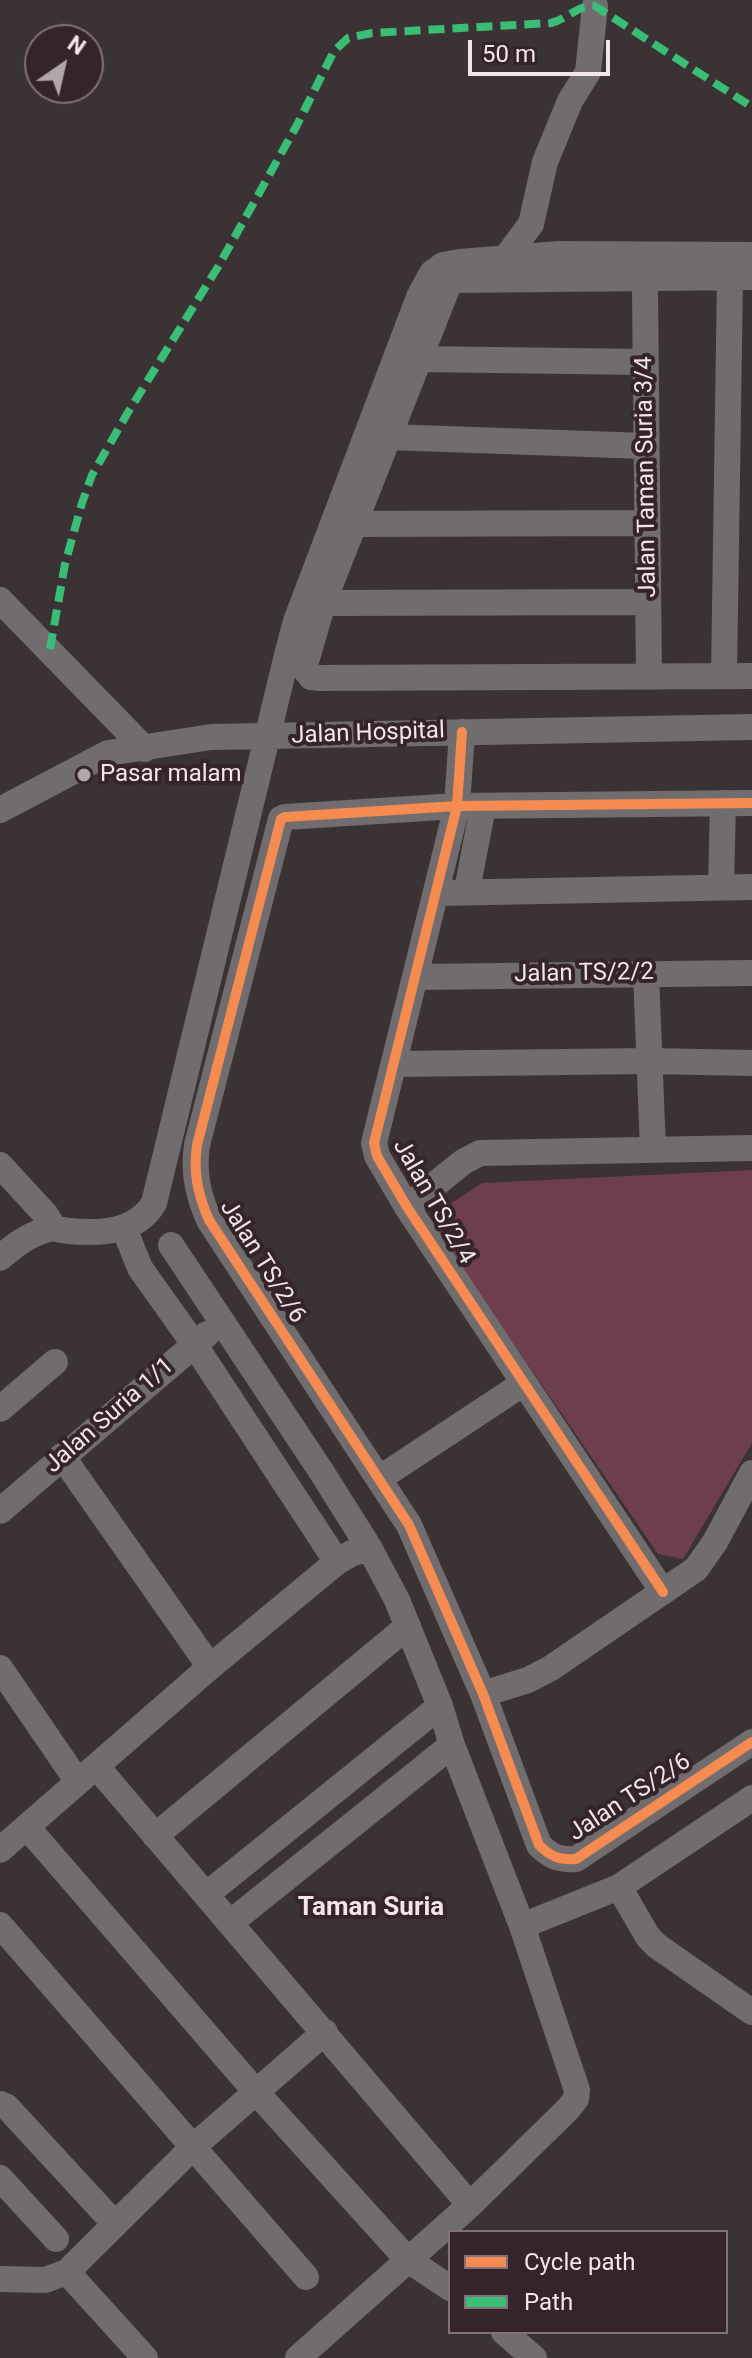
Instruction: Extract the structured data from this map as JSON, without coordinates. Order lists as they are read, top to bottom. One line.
{"streets":{"street":["Jalan Taman Suria 3/4","Jalan Hospital","Jalan TS/2/2","Jalan TS/2/4","Jalan TS/2/6","Jalan Suria 1/1"]},"crossings":[["Jalan Hospital","Jalan TS/2/4"],["Jalan TS/2/2","Jalan TS/2/4"],["Jalan TS/2/4","Jalan TS/2/6"]],"districts":["Taman Suria"],"places":["Pasar malam"],"legend":["Cycle path","Path"],"scale_bar":"50 m","north":"top right"}
